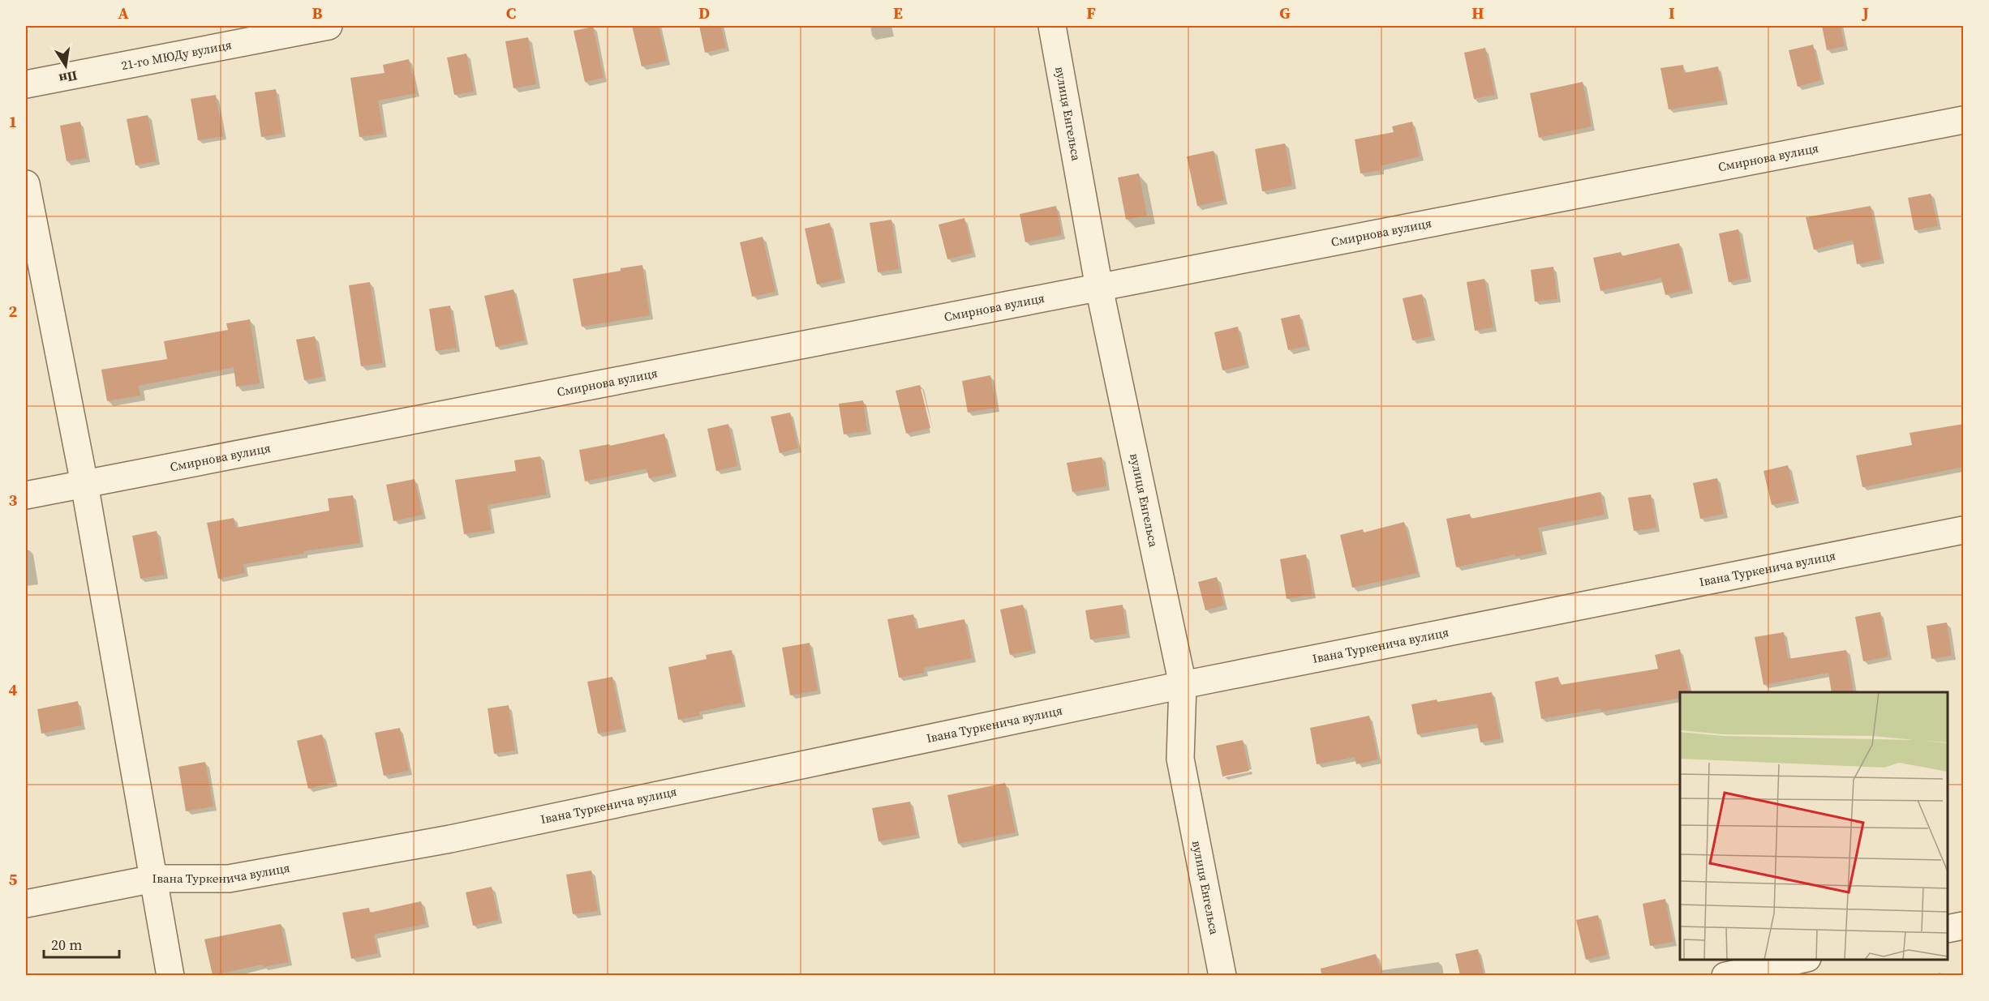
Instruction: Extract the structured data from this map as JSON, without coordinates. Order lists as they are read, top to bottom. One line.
{"streets":{"street":["21-го МЮДу вулиця","вулиця Енгельса","Смирнова вулиця","Івана Туркенича вулиця"]},"crossings":[["вулиця Енгельса","Смирнова вулиця"],["вулиця Енгельса","Івана Туркенича вулиця"]],"scale_bar":"20 m","north":"bottom","grid":{"columns":["A","B","C","D","E","F","G","H","I","J"],"rows":["1","2","3","4","5"]}}
